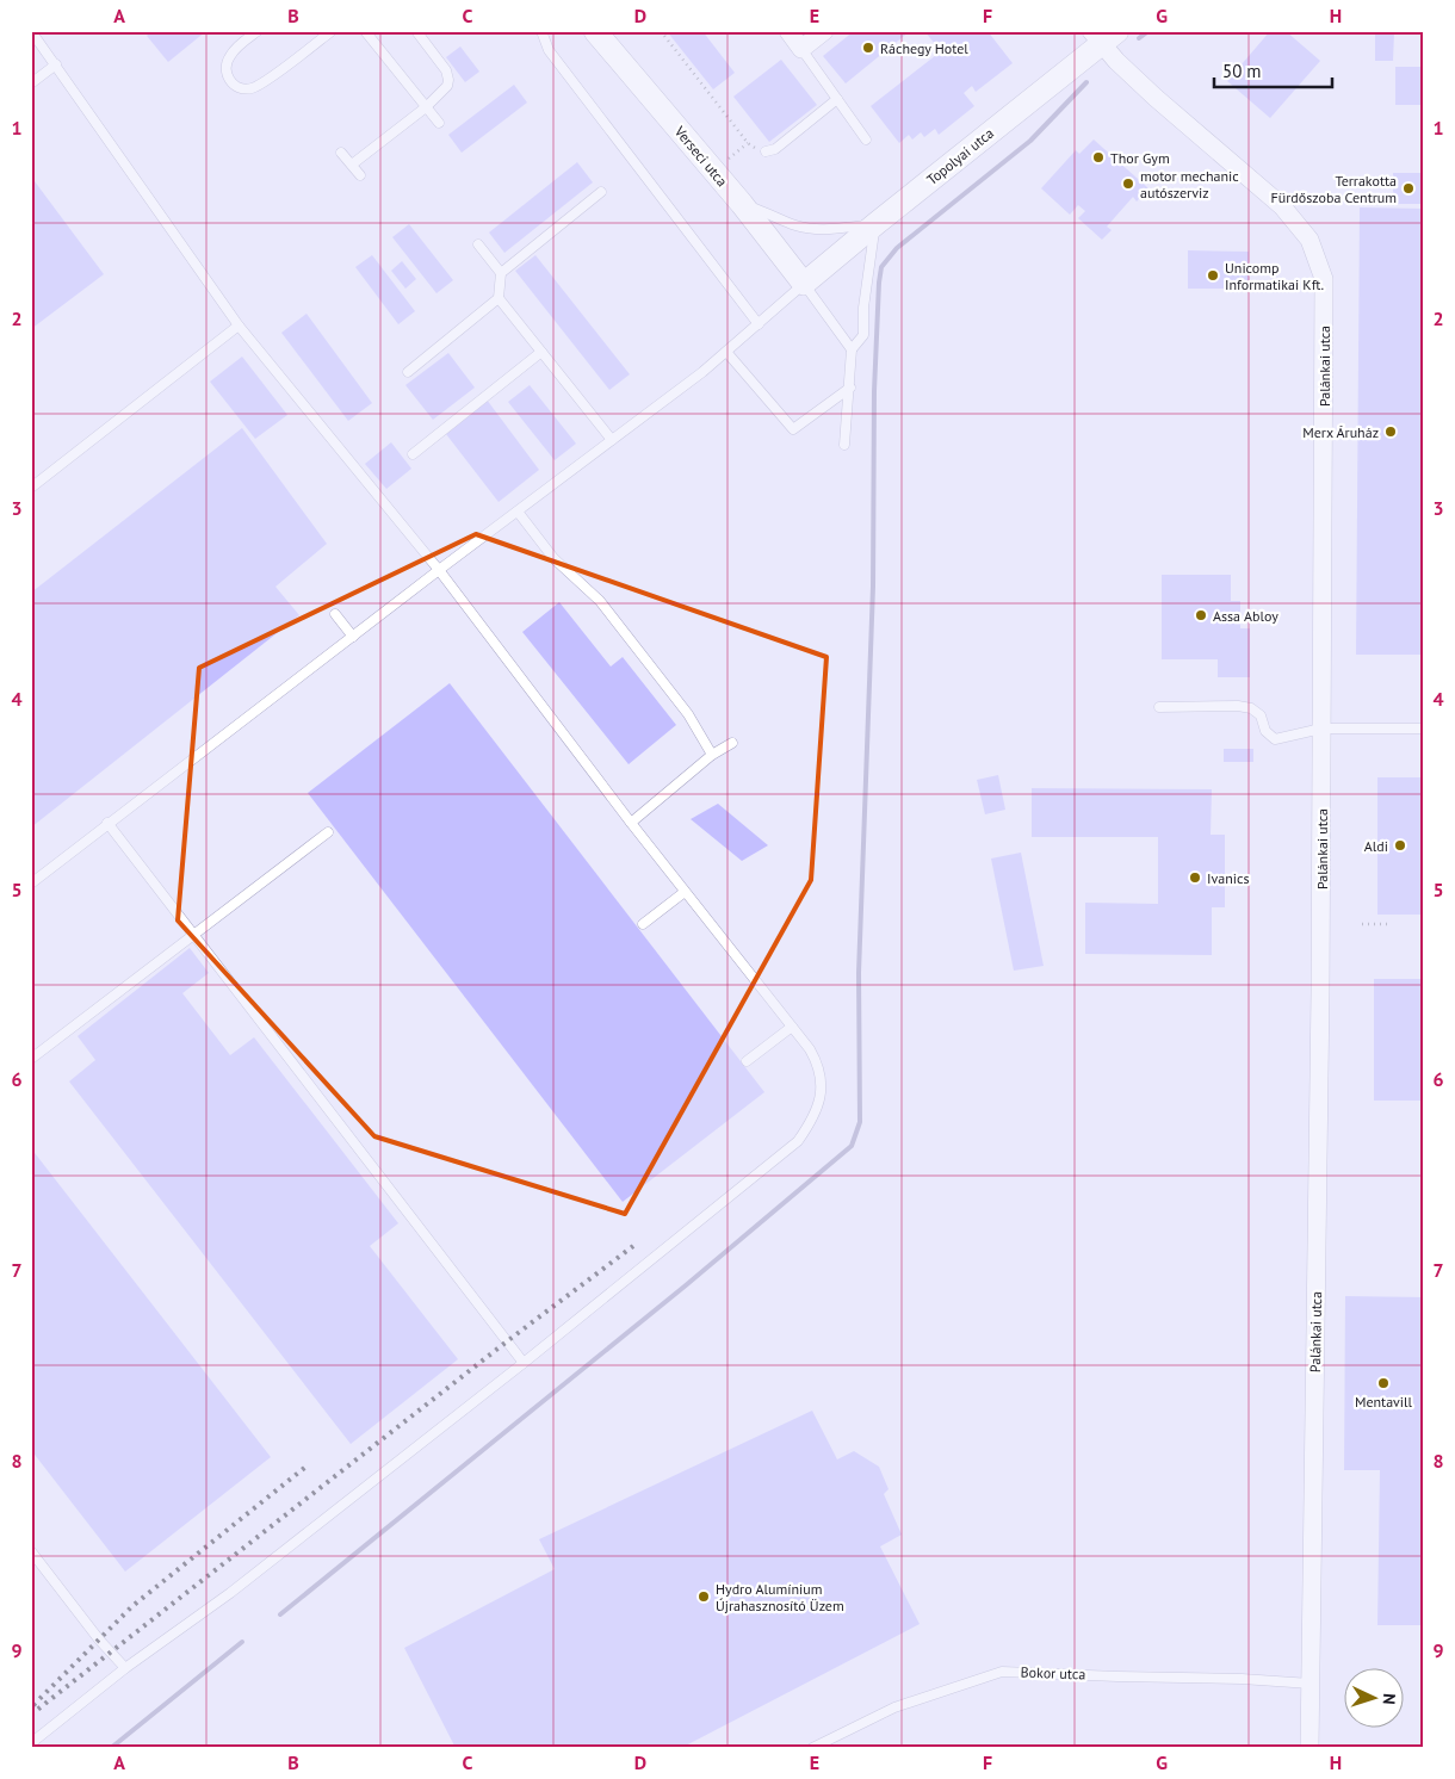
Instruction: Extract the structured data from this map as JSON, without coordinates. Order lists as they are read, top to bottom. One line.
{"streets":{"street":["Verseci utca","Topolyai utca","Palánkai utca"],"lane":["Bokor utca"]},"crossings":[["Verseci utca","Topolyai utca"],["Topolyai utca","Palánkai utca"],["Palánkai utca","Bokor utca"]],"places":["Ráchegy Hotel","Thor Gym","motor mechanic autószerviz","Terrakotta Fürdőszoba Centrum","Unicomp Informatikai Kft.","Merx Áruház","Assa Abloy","Aldi","Ivanics","Mentavill","Hydro Alumínium Újrahasznosító Üzem"],"scale_bar":"50 m","north":"right","grid":{"columns":["A","B","C","D","E","F","G","H"],"rows":["1","2","3","4","5","6","7","8","9"]}}
